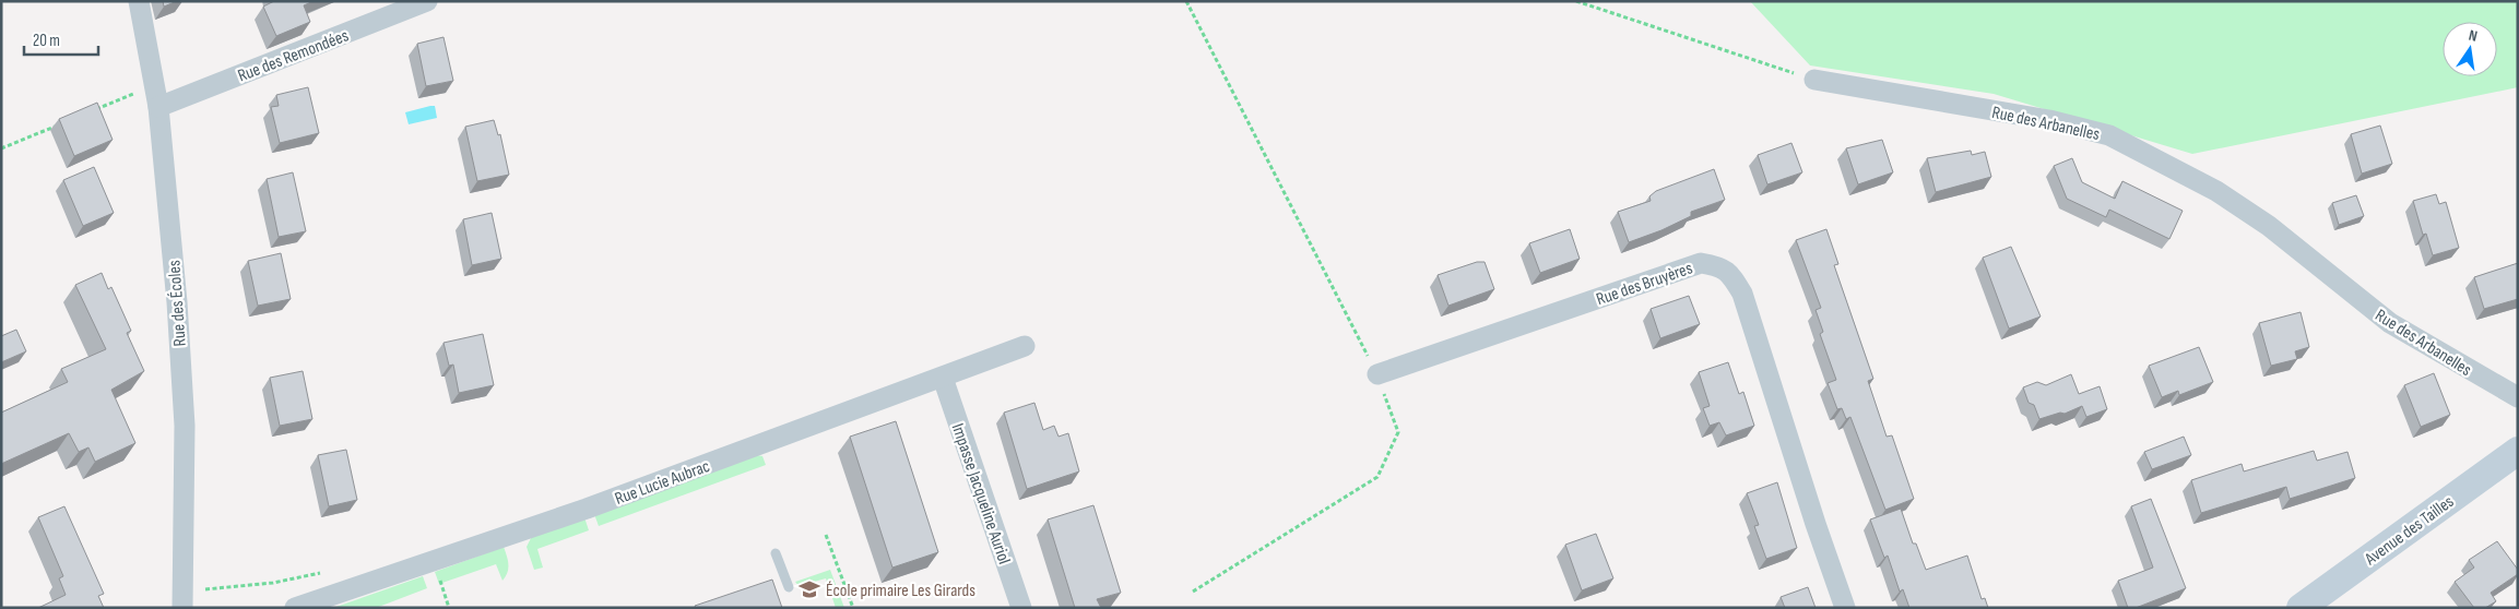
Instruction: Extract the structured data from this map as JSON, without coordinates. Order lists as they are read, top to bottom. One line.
{"streets":{"street":["Rue des Remondées","Rue des Arbanelles","Rue des Bruyères","Rue des Écoles","Rue Lucie Aubrac","Impasse Jacqueline Auriol","Avenue des Tailles"]},"crossings":[["Rue des Remondées","Rue des Écoles"],["Rue Lucie Aubrac","Impasse Jacqueline Auriol"]],"places":{"school or university":["École primaire Les Girards"]},"scale_bar":"20 m","north":"top"}
